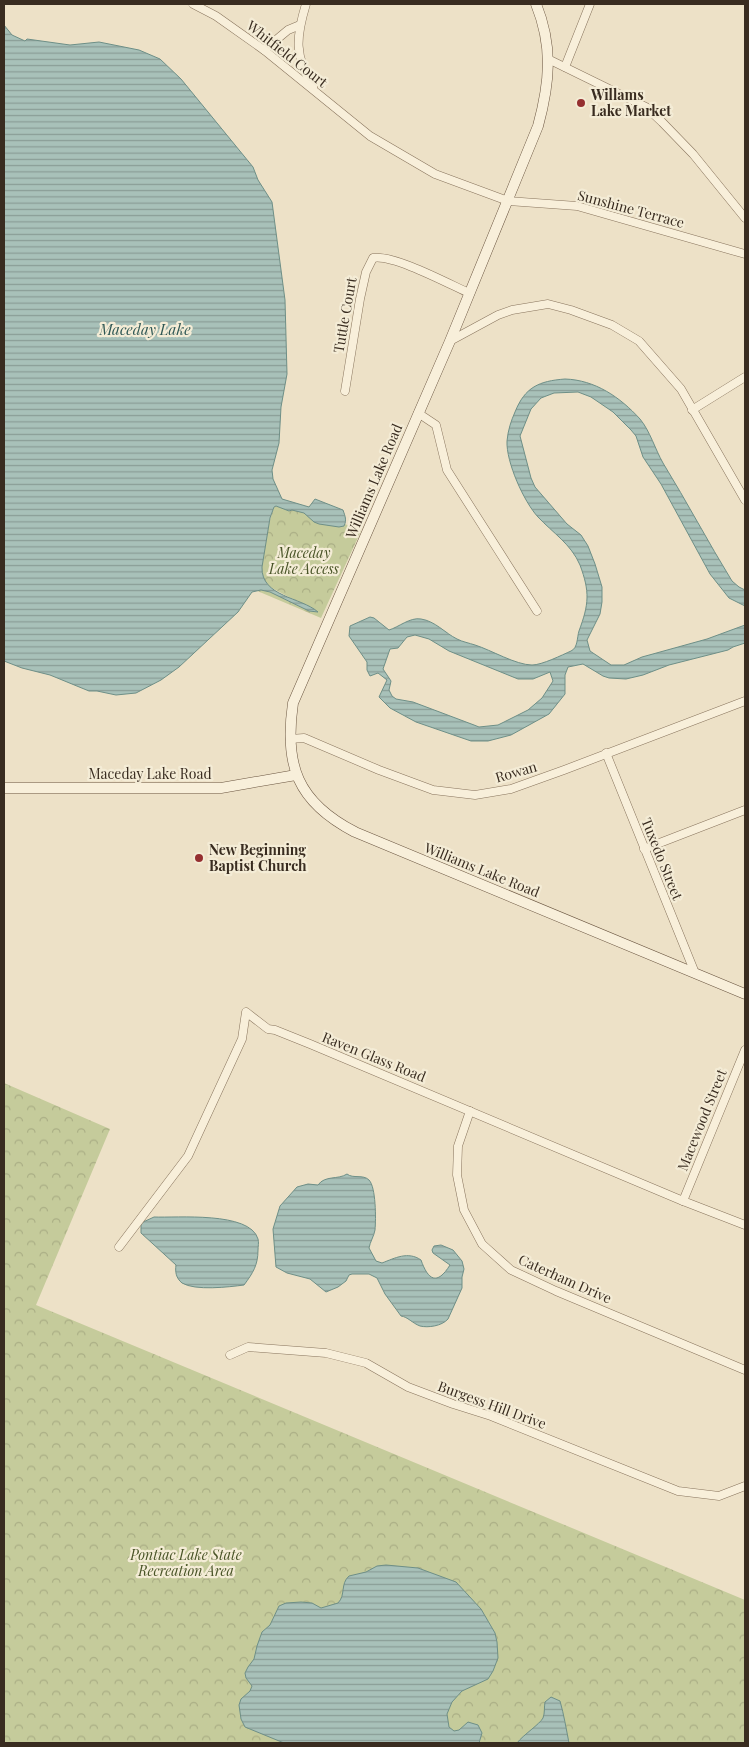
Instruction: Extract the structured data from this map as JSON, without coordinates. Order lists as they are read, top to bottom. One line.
{"streets":{"main road":["Williams Lake Road","Maceday Lake Road"],"street":["Whitfield Court","Sunshine Terrace","Tuttle Court","Rowan","Tuxedo Street","Raven Glass Road","Macewood Street","Caterham Drive","Burgess Hill Drive"]},"crossings":[["Whitfield Court","Sunshine Terrace"],["Whitfield Court","Williams Lake Road"],["Sunshine Terrace","Williams Lake Road"],["Tuttle Court","Williams Lake Road"],["Williams Lake Road","Rowan"],["Williams Lake Road","Maceday Lake Road"],["Williams Lake Road","Tuxedo Street"],["Rowan","Tuxedo Street"],["Raven Glass Road","Macewood Street"],["Raven Glass Road","Caterham Drive"]],"water":["Maceday Lake"],"parks":["Maceday Lake Access","Pontiac Lake State Recreation Area"],"places":["Willams Lake Market","New Beginning Baptist Church"]}
